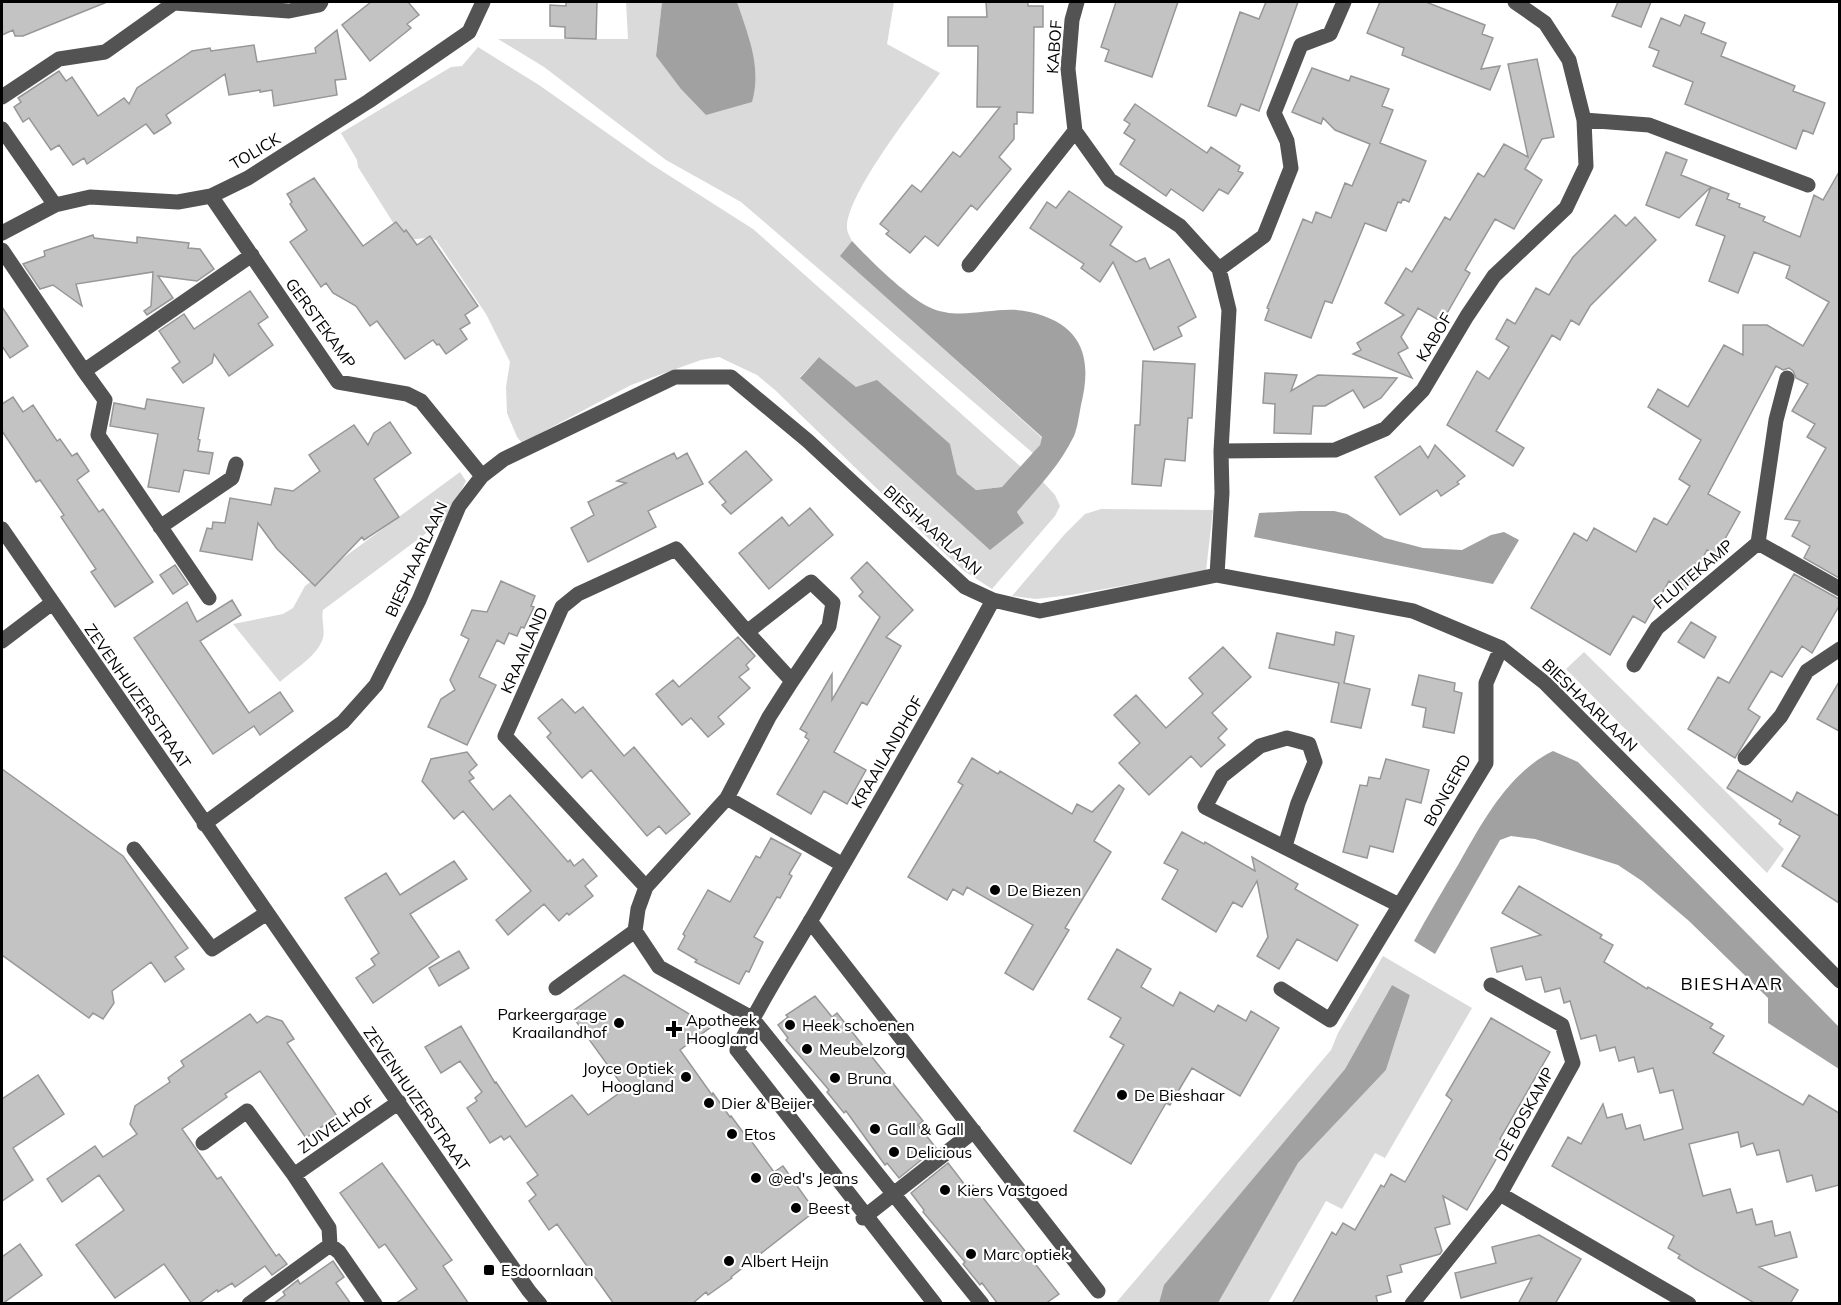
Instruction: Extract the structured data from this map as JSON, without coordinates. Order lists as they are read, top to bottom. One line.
{"streets":{"street":["KABOF","TOLICK","GERSTEKAMP","BIESHAARLAAN","FLUITEKAMP","KRAAILAND","ZEVENHUIZERSTRAAT","KRAAILANDHOF","BONGERD","DE BOSKAMP","ZUIVELHOF"]},"crossings":[["KABOF","BIESHAARLAAN"],["TOLICK","GERSTEKAMP"],["GERSTEKAMP","BIESHAARLAAN"],["BIESHAARLAAN","ZEVENHUIZERSTRAAT"],["BIESHAARLAAN","KRAAILANDHOF"],["BIESHAARLAAN","BONGERD"],["ZEVENHUIZERSTRAAT","ZUIVELHOF"]],"districts":["BIESHAAR"],"places":{"other":["De Biezen","Parkeergarage Kraailandhof","Heek schoenen","Meubelzorg","Joyce Optiek Hoogland","Bruna","De Bieshaar","Dier & Beijer","Gall & Gall","Etos","Delicious","@ed's Jeans","Kiers Vastgoed","Beest","Marc optiek","Albert Heijn"],"health":["Apotheek Hoogland"],"transit":["Esdoornlaan"]}}
